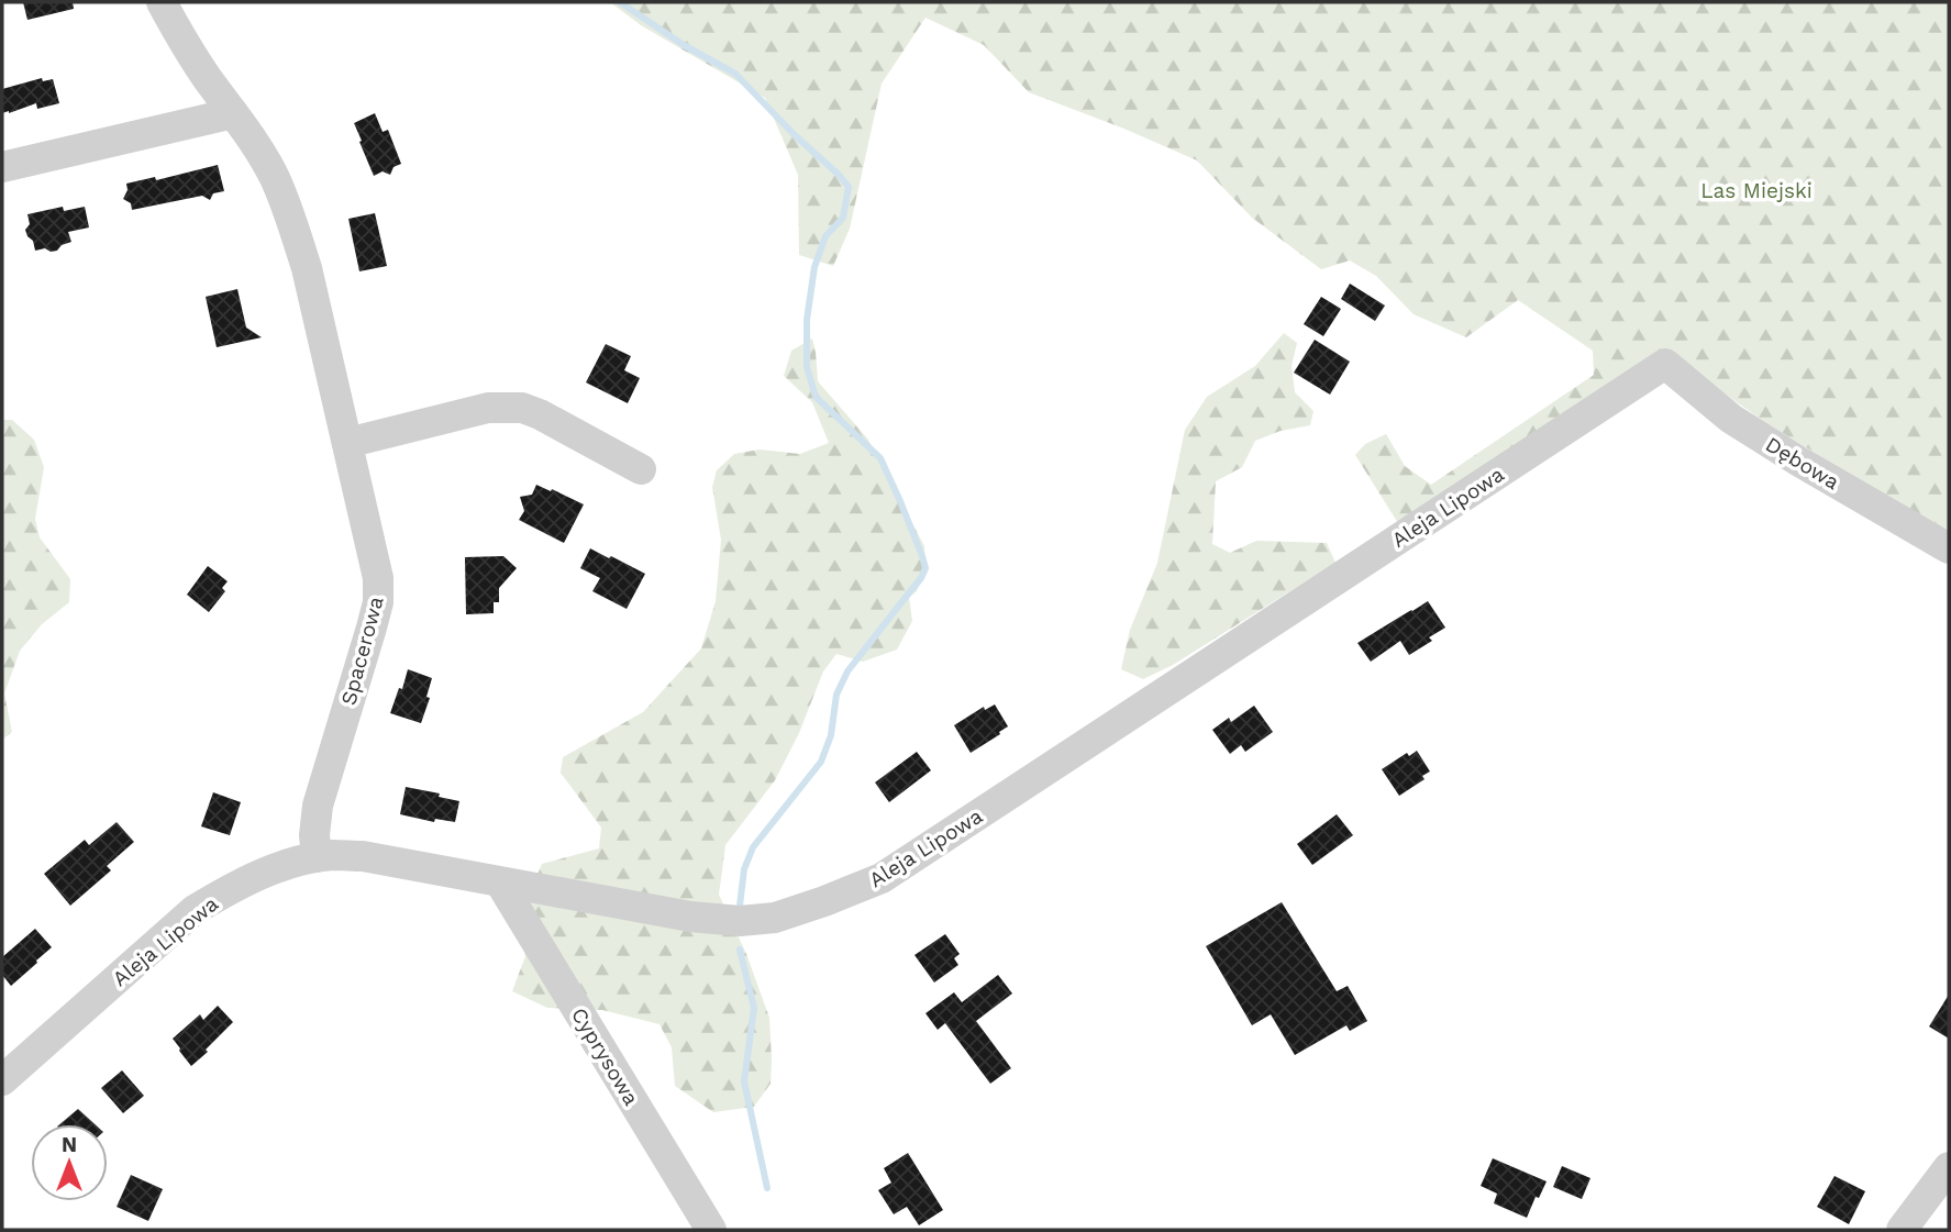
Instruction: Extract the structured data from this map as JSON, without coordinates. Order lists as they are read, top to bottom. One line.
{"streets":{"street":["Dębowa","Aleja Lipowa","Spacerowa","Cyprysowa"]},"crossings":[["Dębowa","Aleja Lipowa"],["Aleja Lipowa","Spacerowa"],["Aleja Lipowa","Cyprysowa"]],"parks":["Las Miejski"],"north":"top"}
